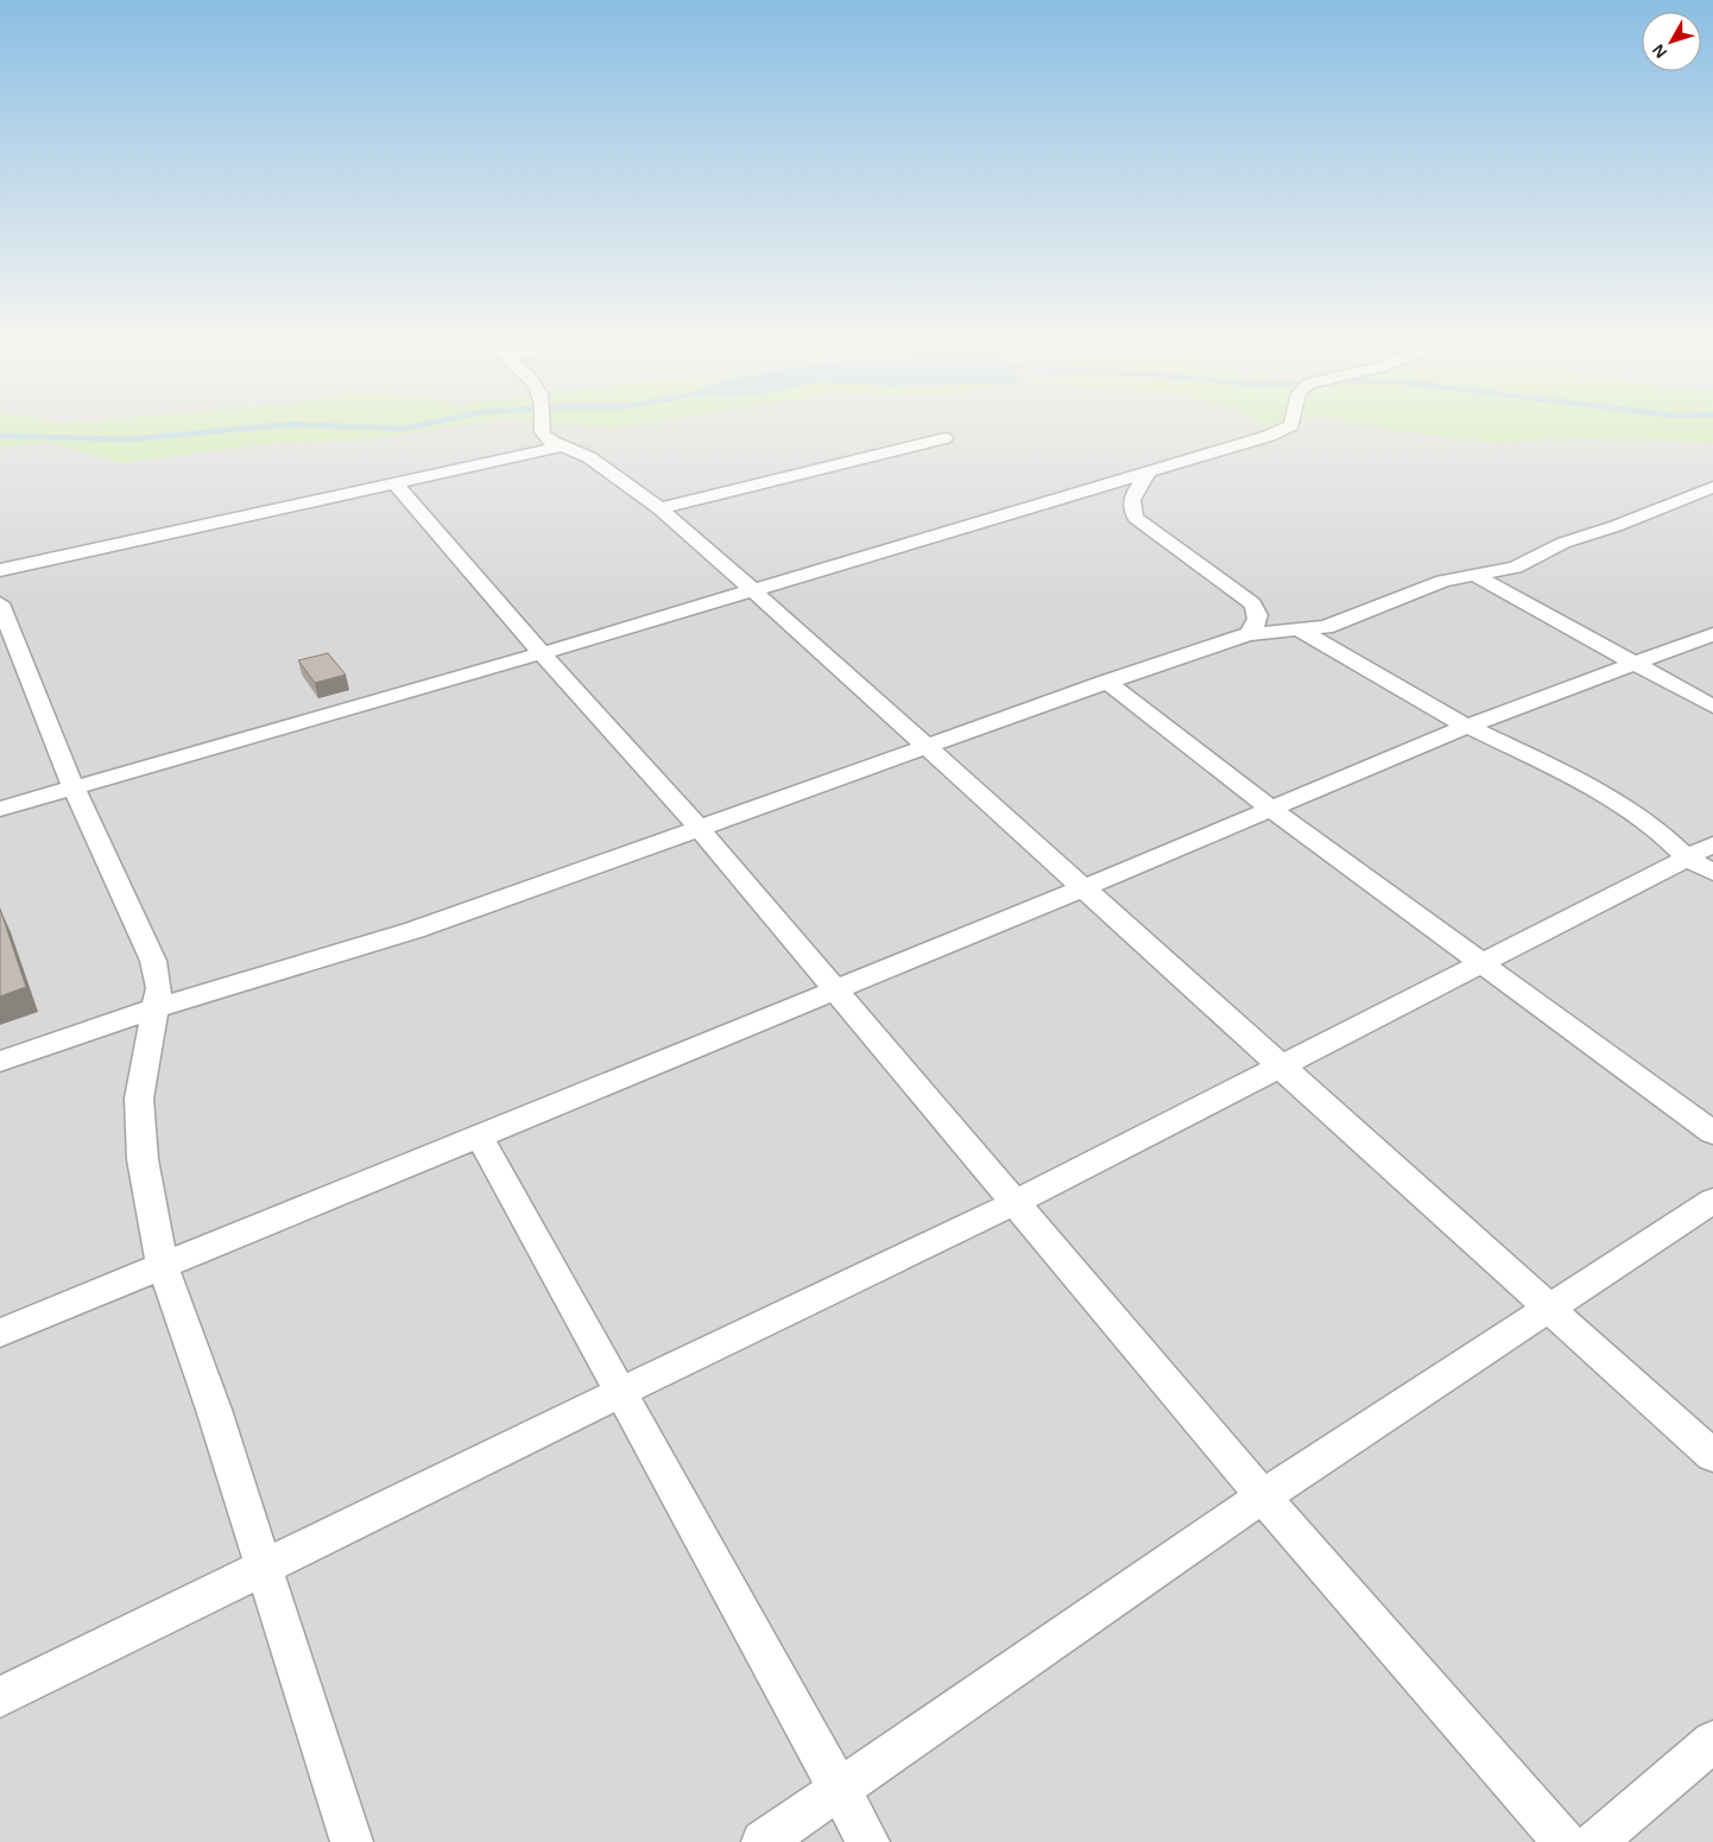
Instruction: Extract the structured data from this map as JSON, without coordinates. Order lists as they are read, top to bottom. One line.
{"north":"bottom left"}
